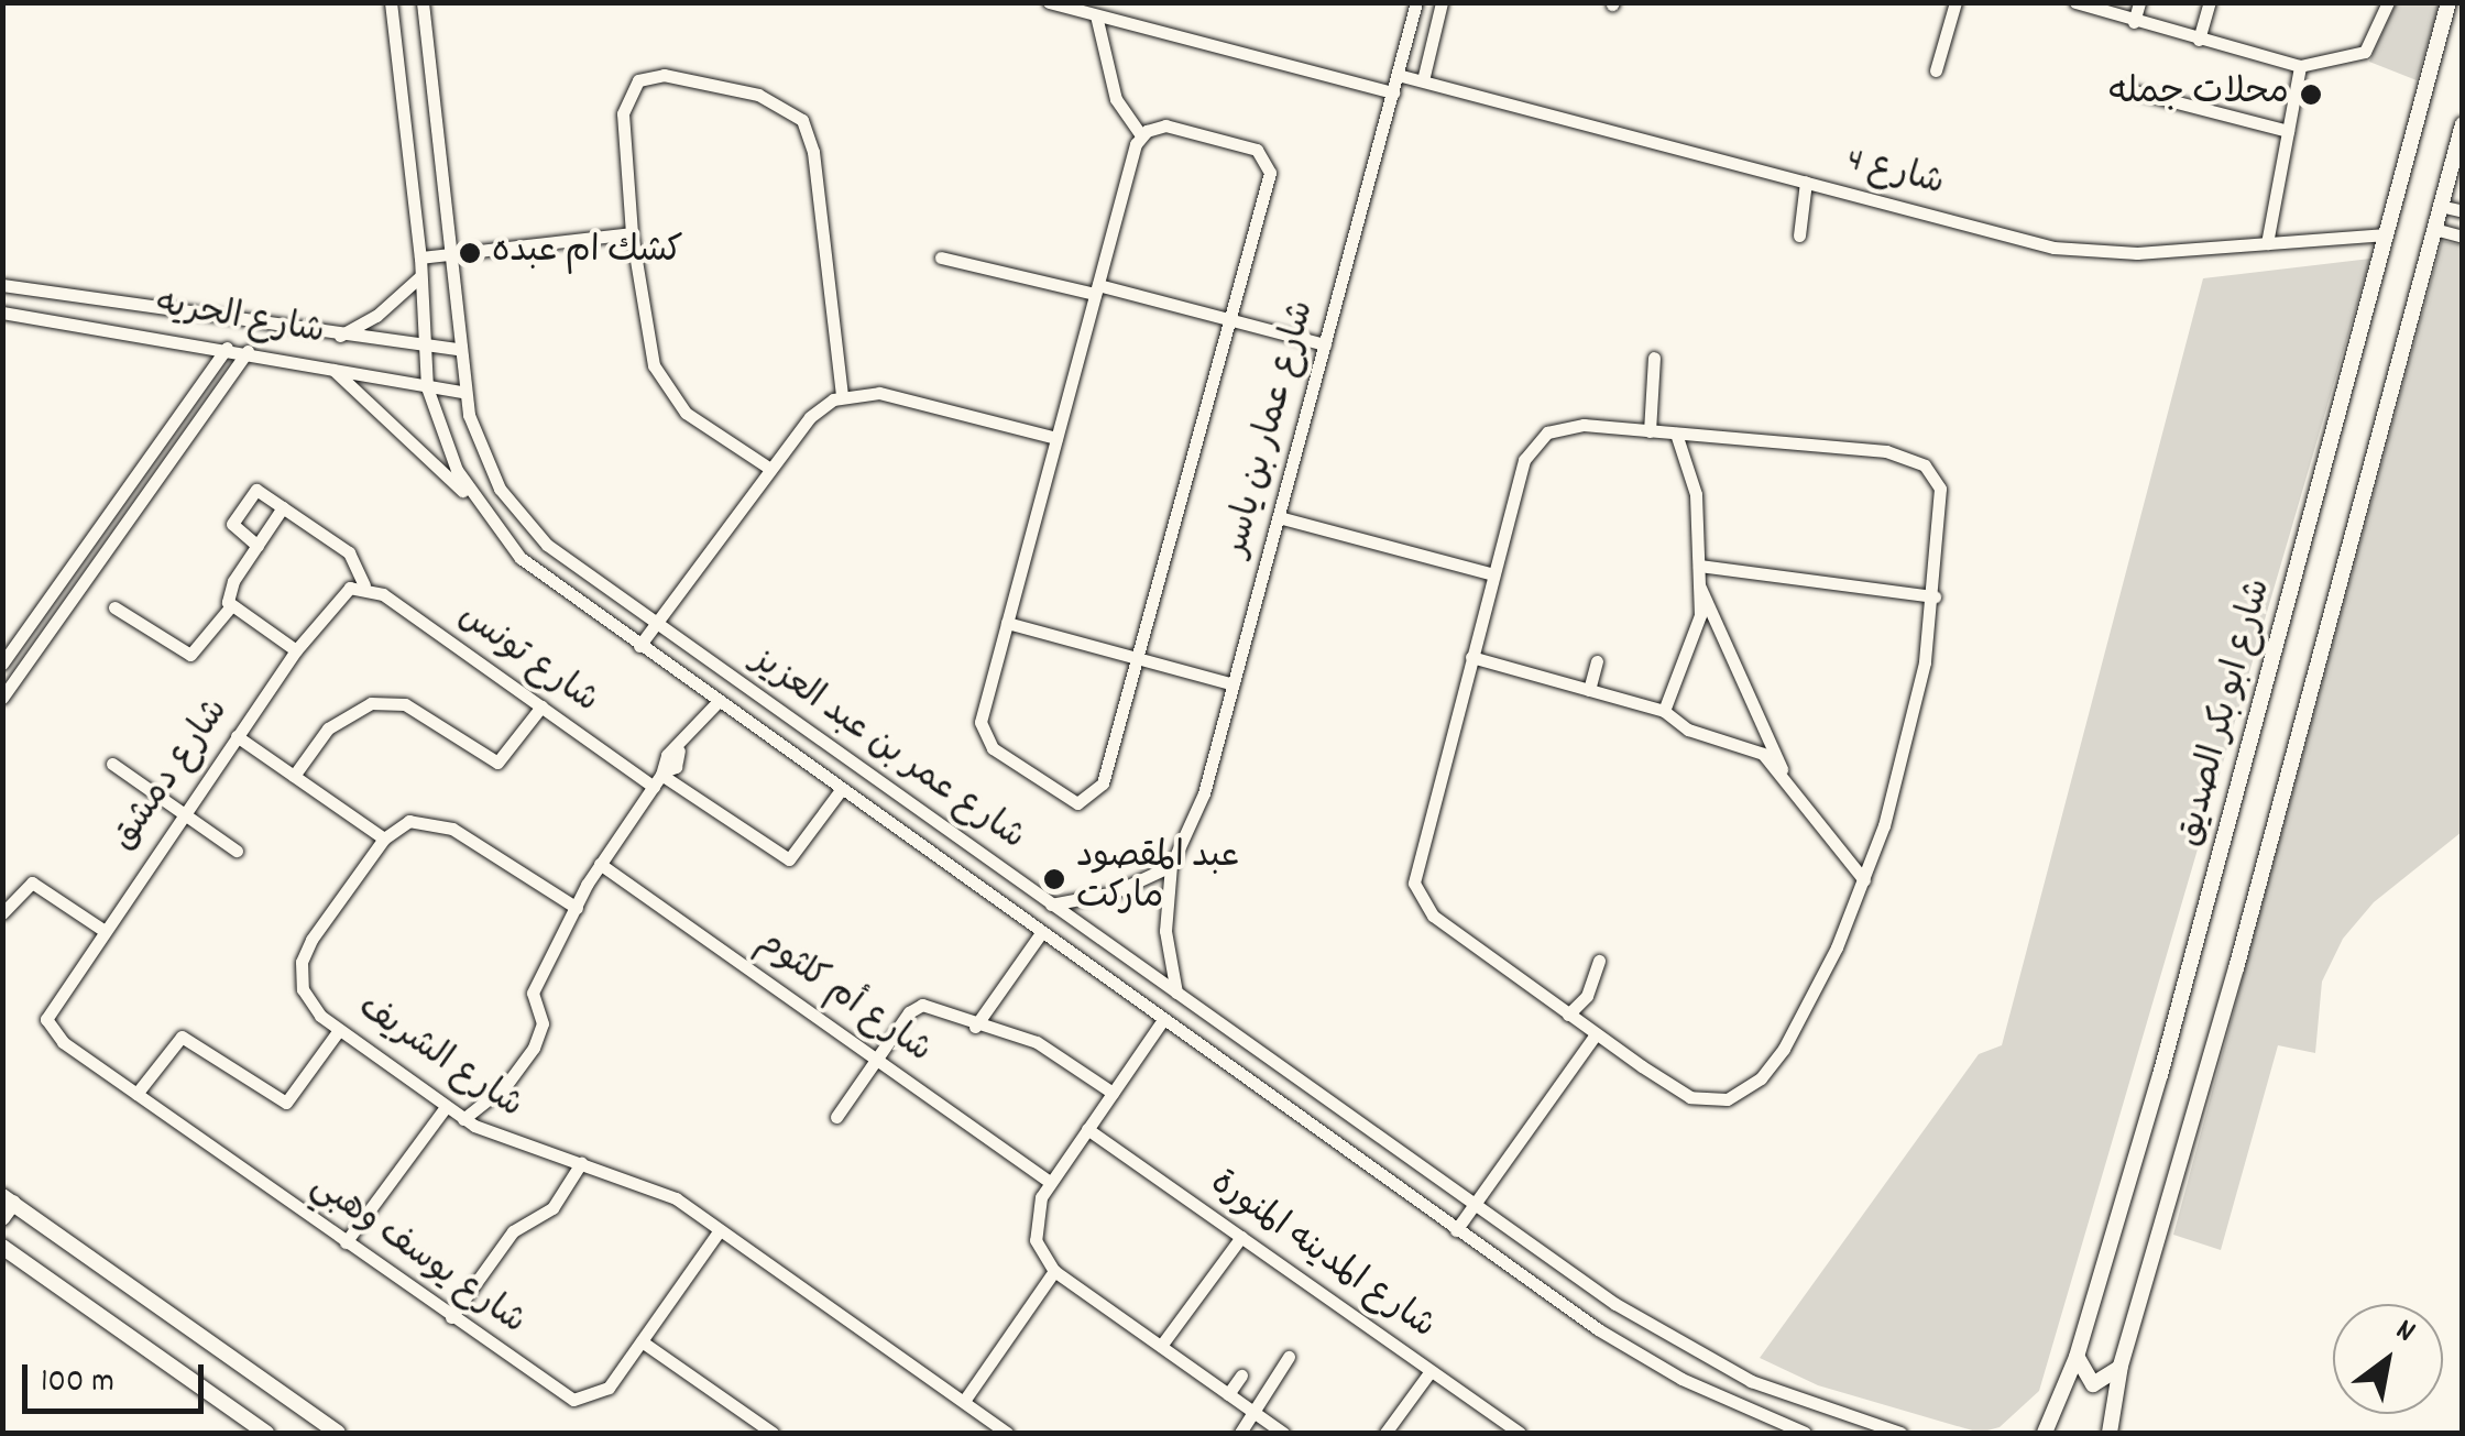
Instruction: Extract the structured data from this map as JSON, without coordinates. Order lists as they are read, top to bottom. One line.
{"streets":{"main road":["شارع ابو بكر الصديق"],"street":["شارع 4","شارع الحريه","شارع عمار بن ياسر","شارع تونس","شارع عمر بن عبد العزيز","شارع دمشق","شارع أم كلثوم","شارع الشريف","شارع يوسف وهبي","شارع المدينه المنورة"]},"crossings":[["شارع 4","شارع عمار بن ياسر"],["شارع 4","شارع ابو بكر الصديق"],["شارع الحريه","شارع عمر بن عبد العزيز"],["شارع عمار بن ياسر","شارع عمر بن عبد العزيز"],["شارع تونس","شارع عمر بن عبد العزيز"],["شارع تونس","شارع دمشق"],["شارع دمشق","شارع يوسف وهبي"],["شارع الشريف","شارع يوسف وهبي"]],"places":["محلات جمله","كشك ام عبده","عبد المقصود ماركت"],"scale_bar":"100 m","north":"top right"}
